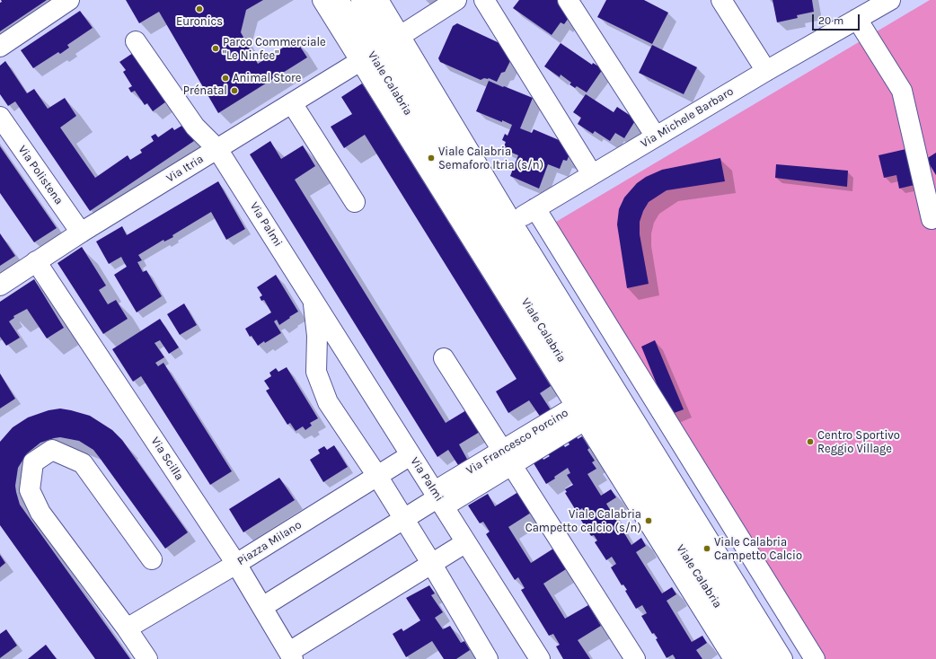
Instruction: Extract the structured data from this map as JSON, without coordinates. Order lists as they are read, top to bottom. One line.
{"streets":{"street":["Viale Calabria","Via Michele Barbaro","Via Itria","Via Polistena","Via Palmi","Via Francesco Porcino","Via Scilla","Piazza Milano"]},"crossings":[["Viale Calabria","Via Michele Barbaro"],["Viale Calabria","Via Itria"],["Viale Calabria","Via Francesco Porcino"],["Via Itria","Via Polistena"],["Via Itria","Via Palmi"],["Via Itria","Via Scilla"],["Via Palmi","Via Francesco Porcino"],["Via Palmi","Piazza Milano"],["Via Scilla","Piazza Milano"]],"places":["Euronics","Parco Commerciale \"Le Ninfee\"","Animal Store","Prénatal","Viale Calabria Semaforo Itria (s/n)","Centro Sportivo Reggio Village","Viale Calabria Campetto calcio (s/n)","Viale Calabria Campetto Calcio"],"scale_bar":"20 m"}
